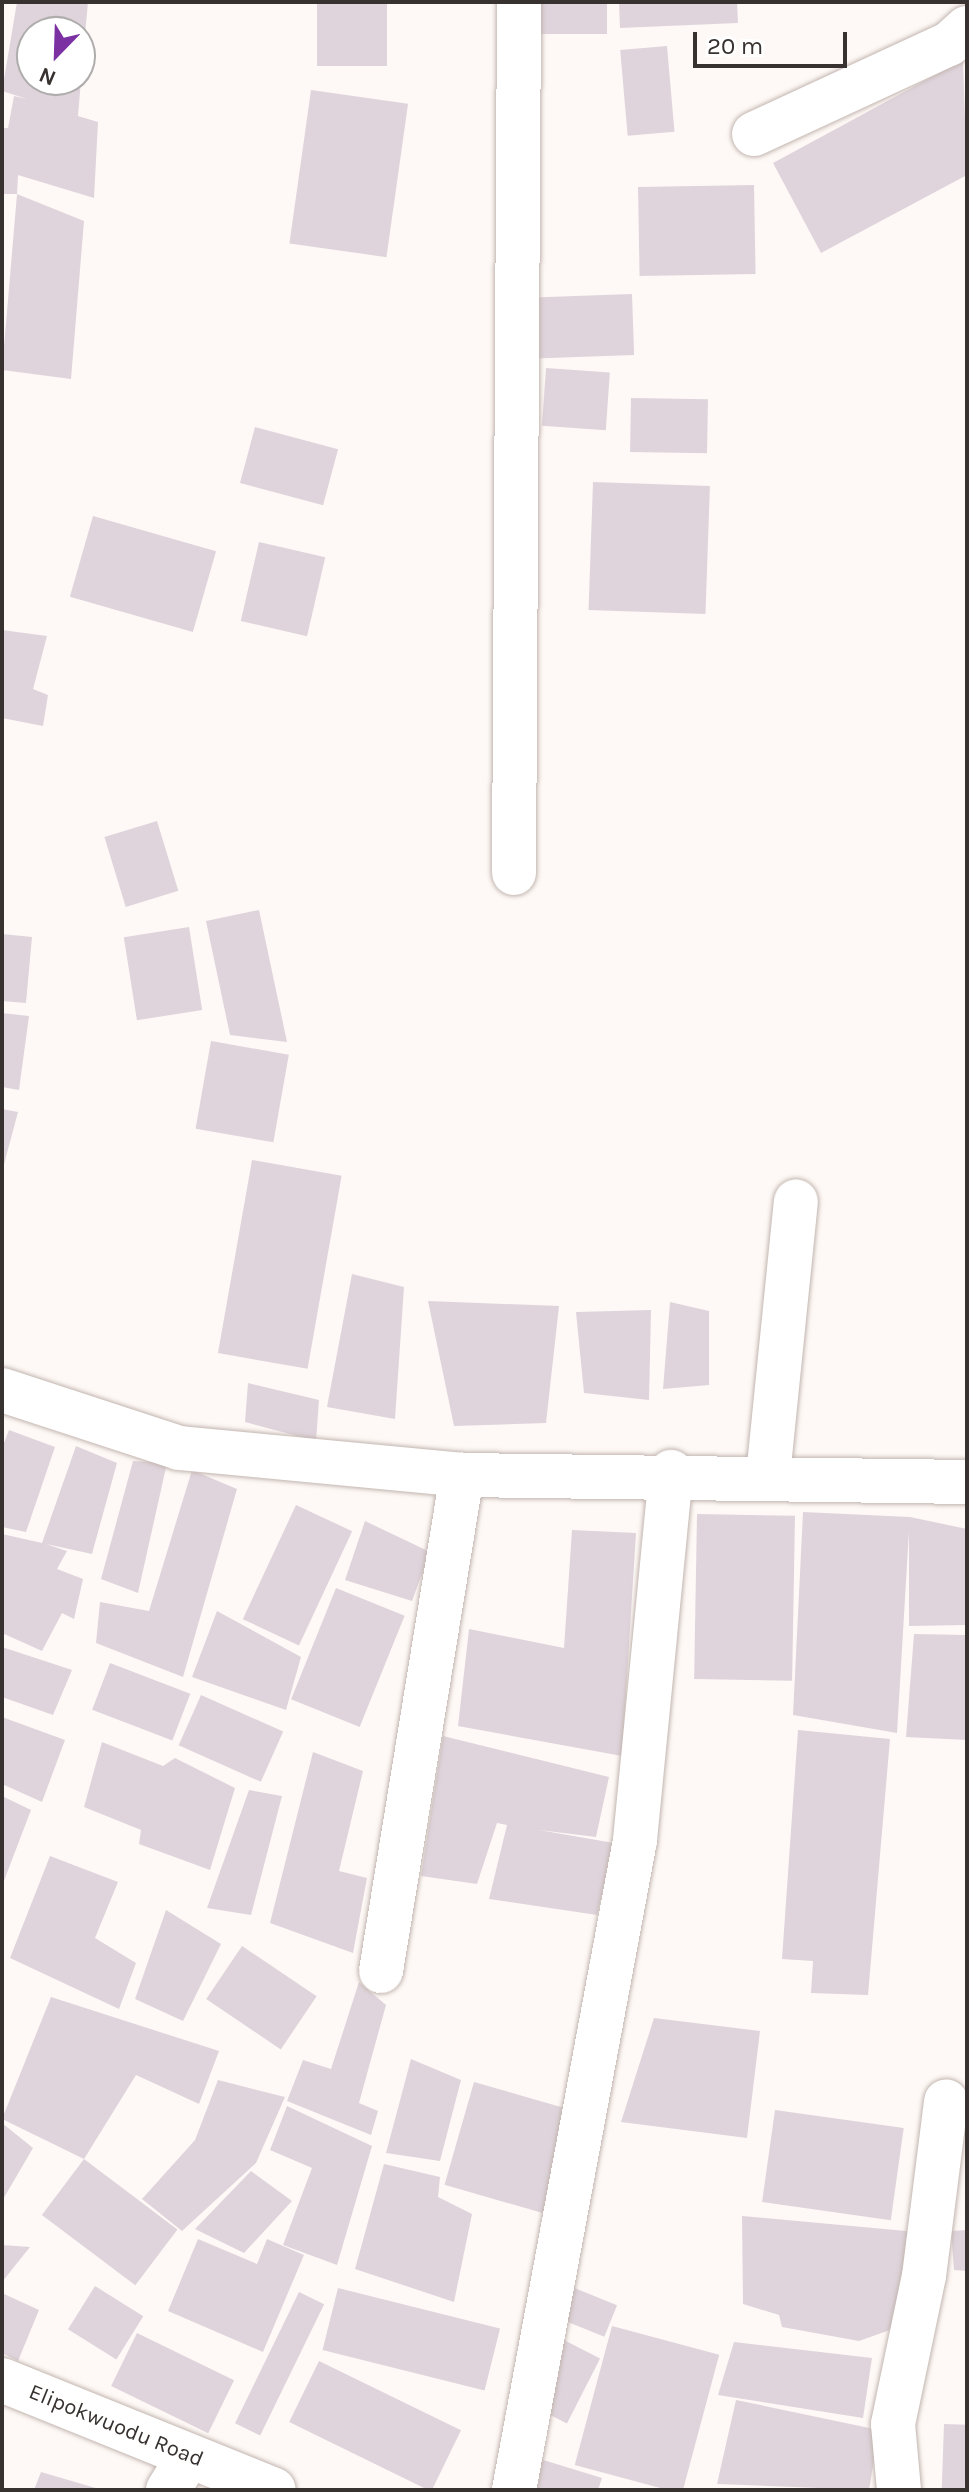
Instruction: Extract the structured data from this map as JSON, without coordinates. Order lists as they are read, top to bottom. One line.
{"streets":{"street":["Elipokwuodu Road"]},"scale_bar":"20 m","north":"bottom left"}
